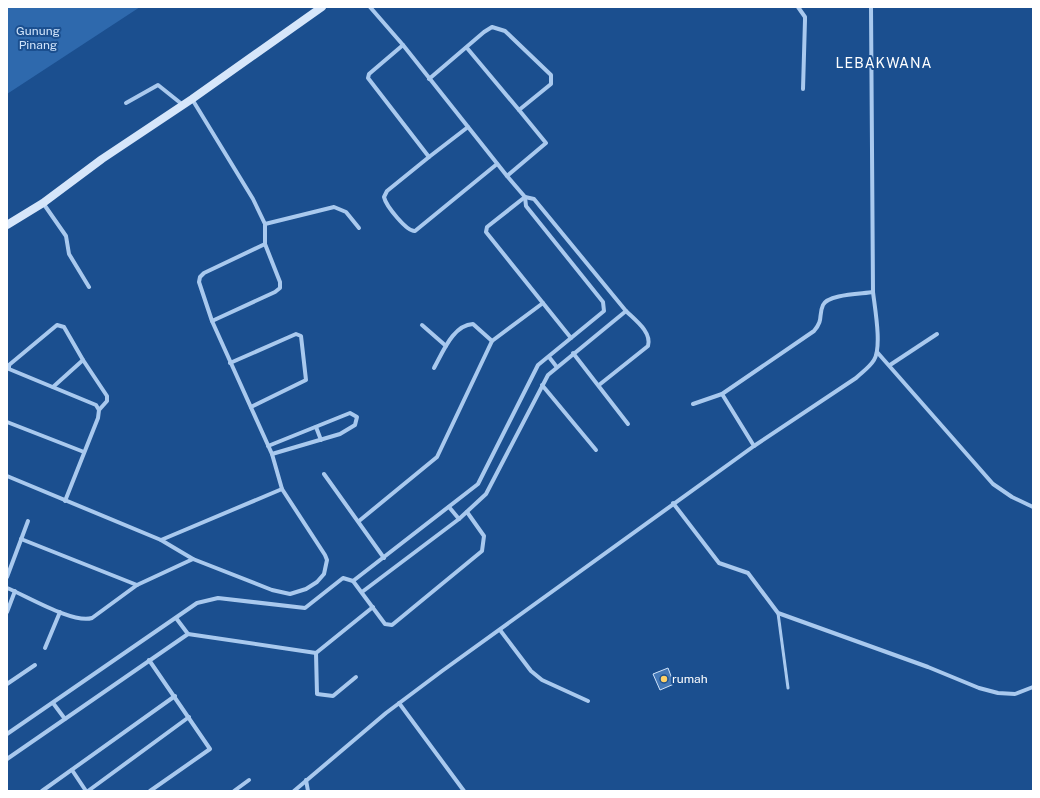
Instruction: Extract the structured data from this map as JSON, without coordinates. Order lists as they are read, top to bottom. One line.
{"districts":["LEBAKWANA"],"parks":["Gunung Pinang"],"places":["rumah"]}
